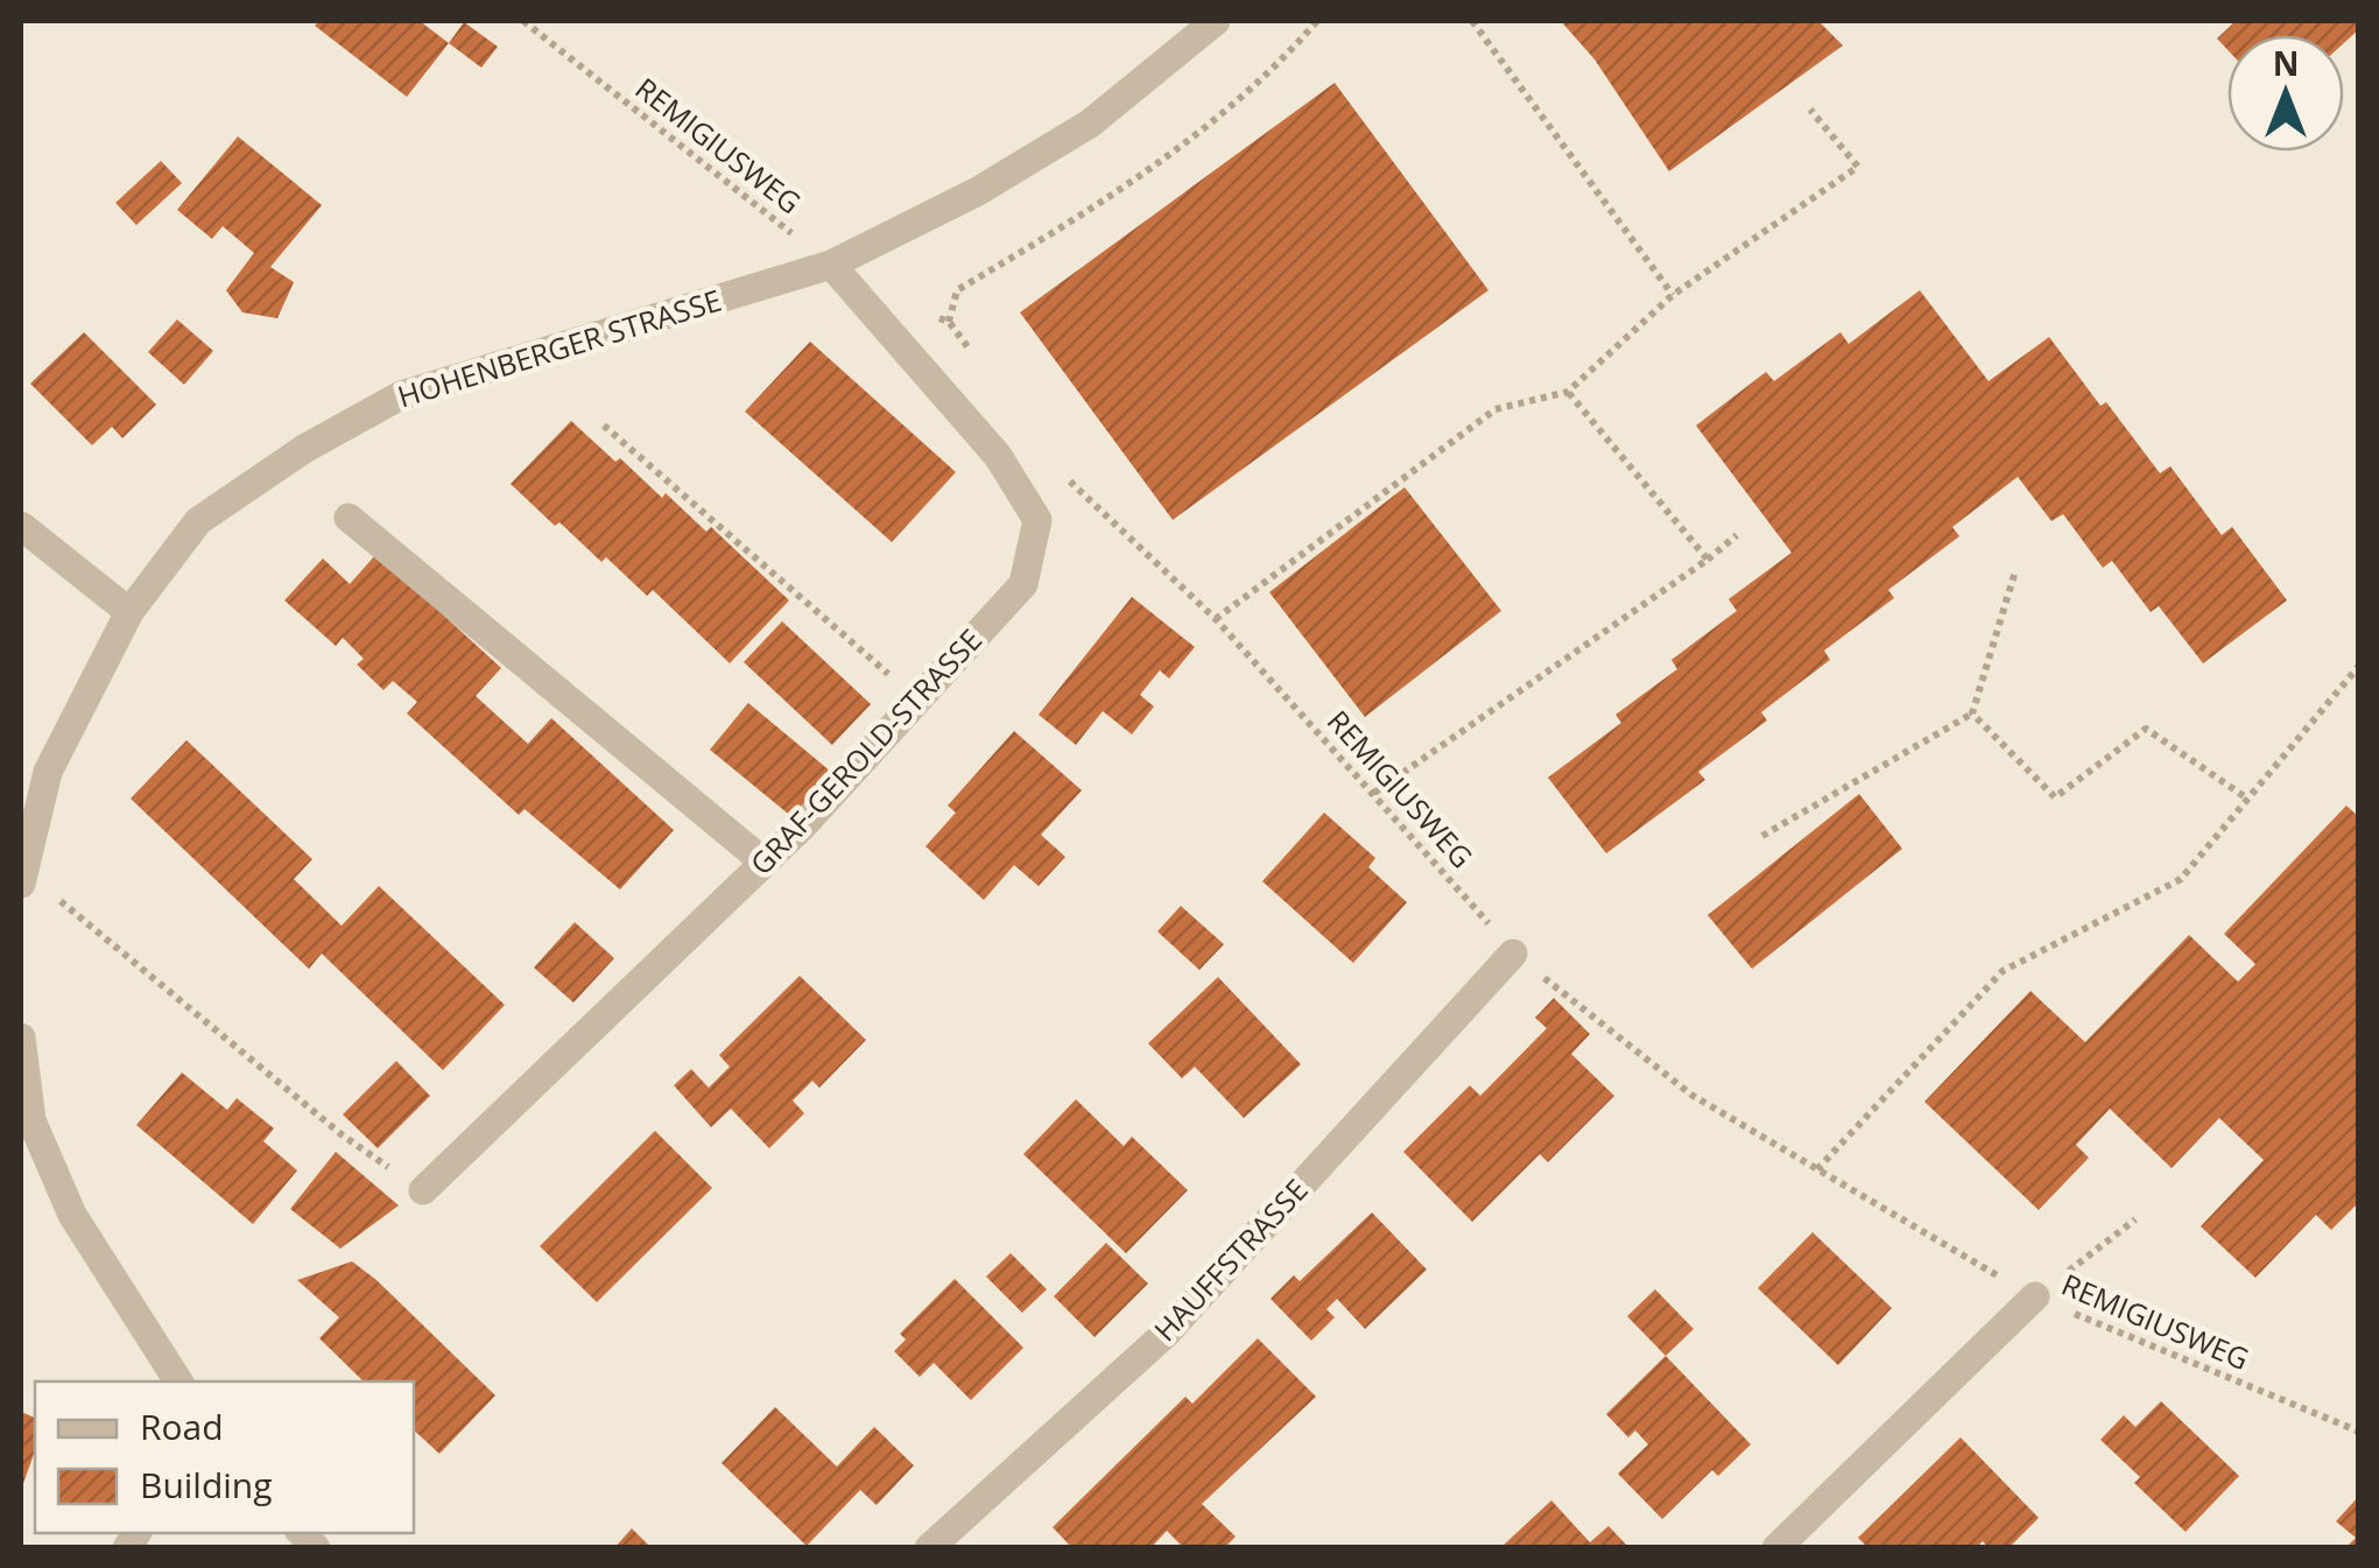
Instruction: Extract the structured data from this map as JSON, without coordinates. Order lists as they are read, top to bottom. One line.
{"streets":{"street":["HOHENBERGER STRASSE","GRAF-GEROLD-STRASSE","HAUFFSTRASSE"],"path":["REMIGIUSWEG"]},"crossings":[["REMIGIUSWEG","HOHENBERGER STRASSE"],["REMIGIUSWEG","GRAF-GEROLD-STRASSE"],["REMIGIUSWEG","HAUFFSTRASSE"],["HOHENBERGER STRASSE","GRAF-GEROLD-STRASSE"]],"legend":["Road","Building"],"north":"top"}
